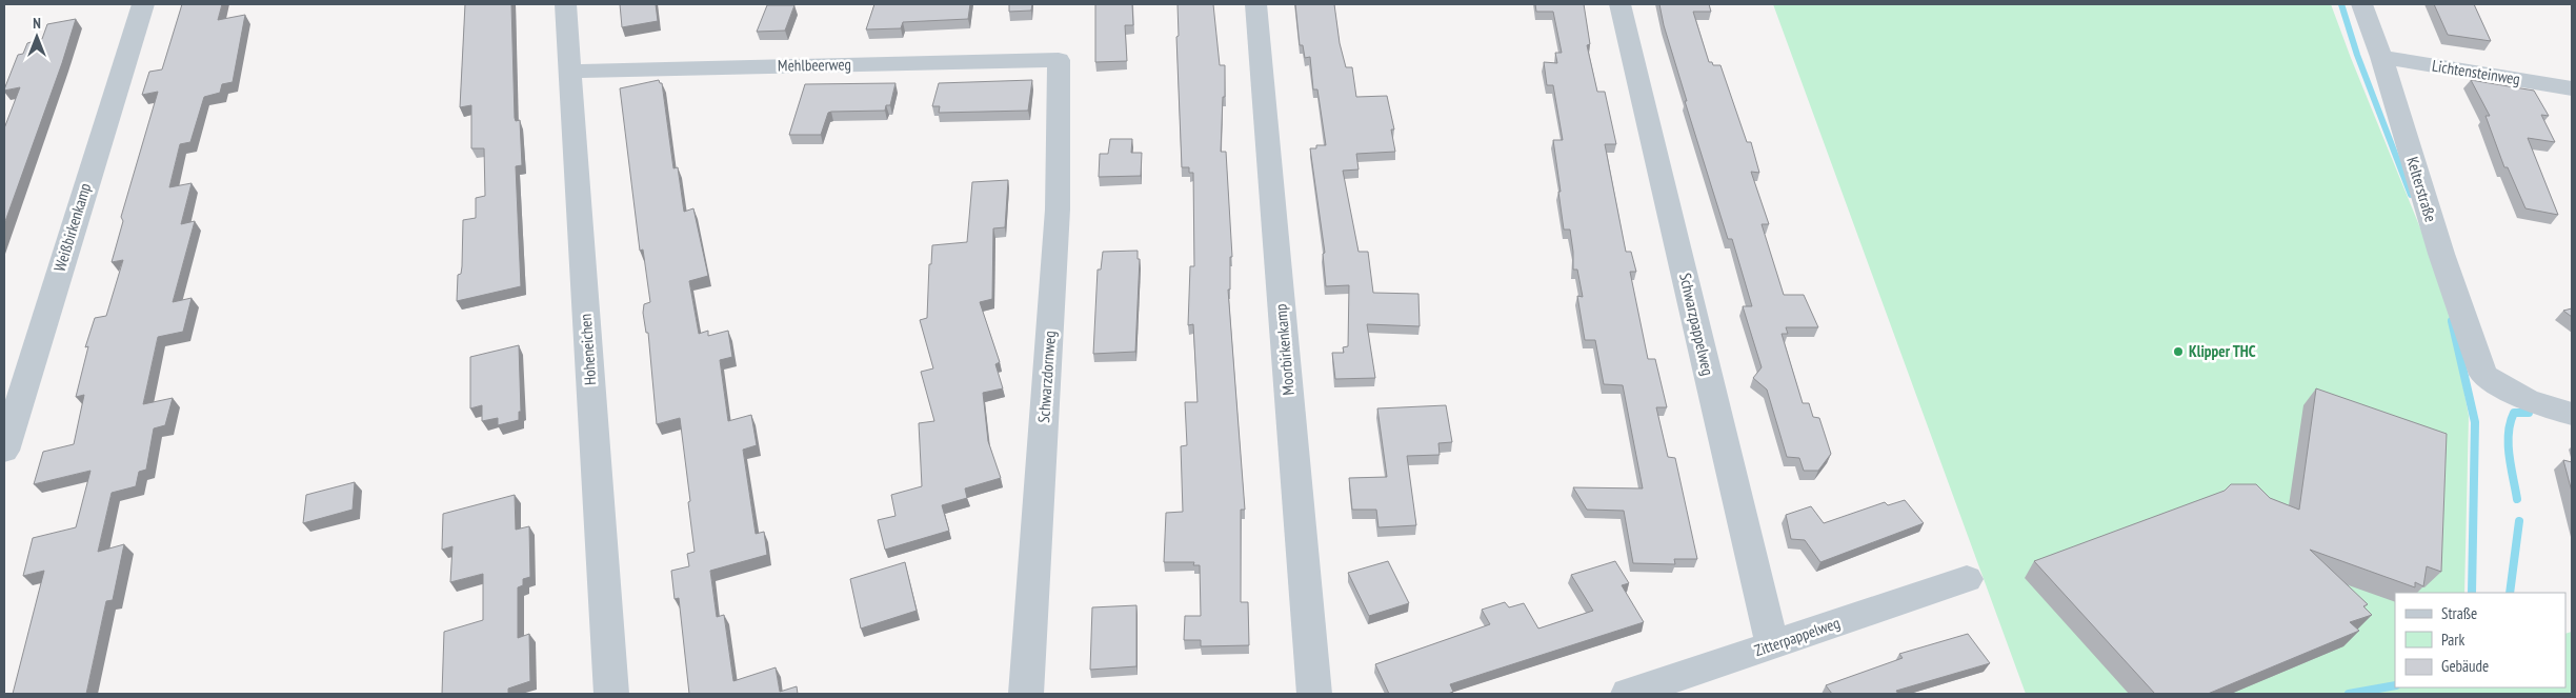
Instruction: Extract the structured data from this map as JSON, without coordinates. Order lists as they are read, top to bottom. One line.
{"streets":{"street":["Mehlbeerweg","Lichtensteinweg","Kelterstraße","Weißbirkenkamp","Schwarzpappelweg","Hoheneichen","Moorbirkenkamp","Schwarzdornweg","Zitterpappelweg"]},"crossings":[["Mehlbeerweg","Hoheneichen"],["Mehlbeerweg","Schwarzdornweg"],["Lichtensteinweg","Kelterstraße"],["Schwarzpappelweg","Zitterpappelweg"]],"places":["Klipper THC"],"legend":["Straße","Park","Gebäude"],"north":"top"}
